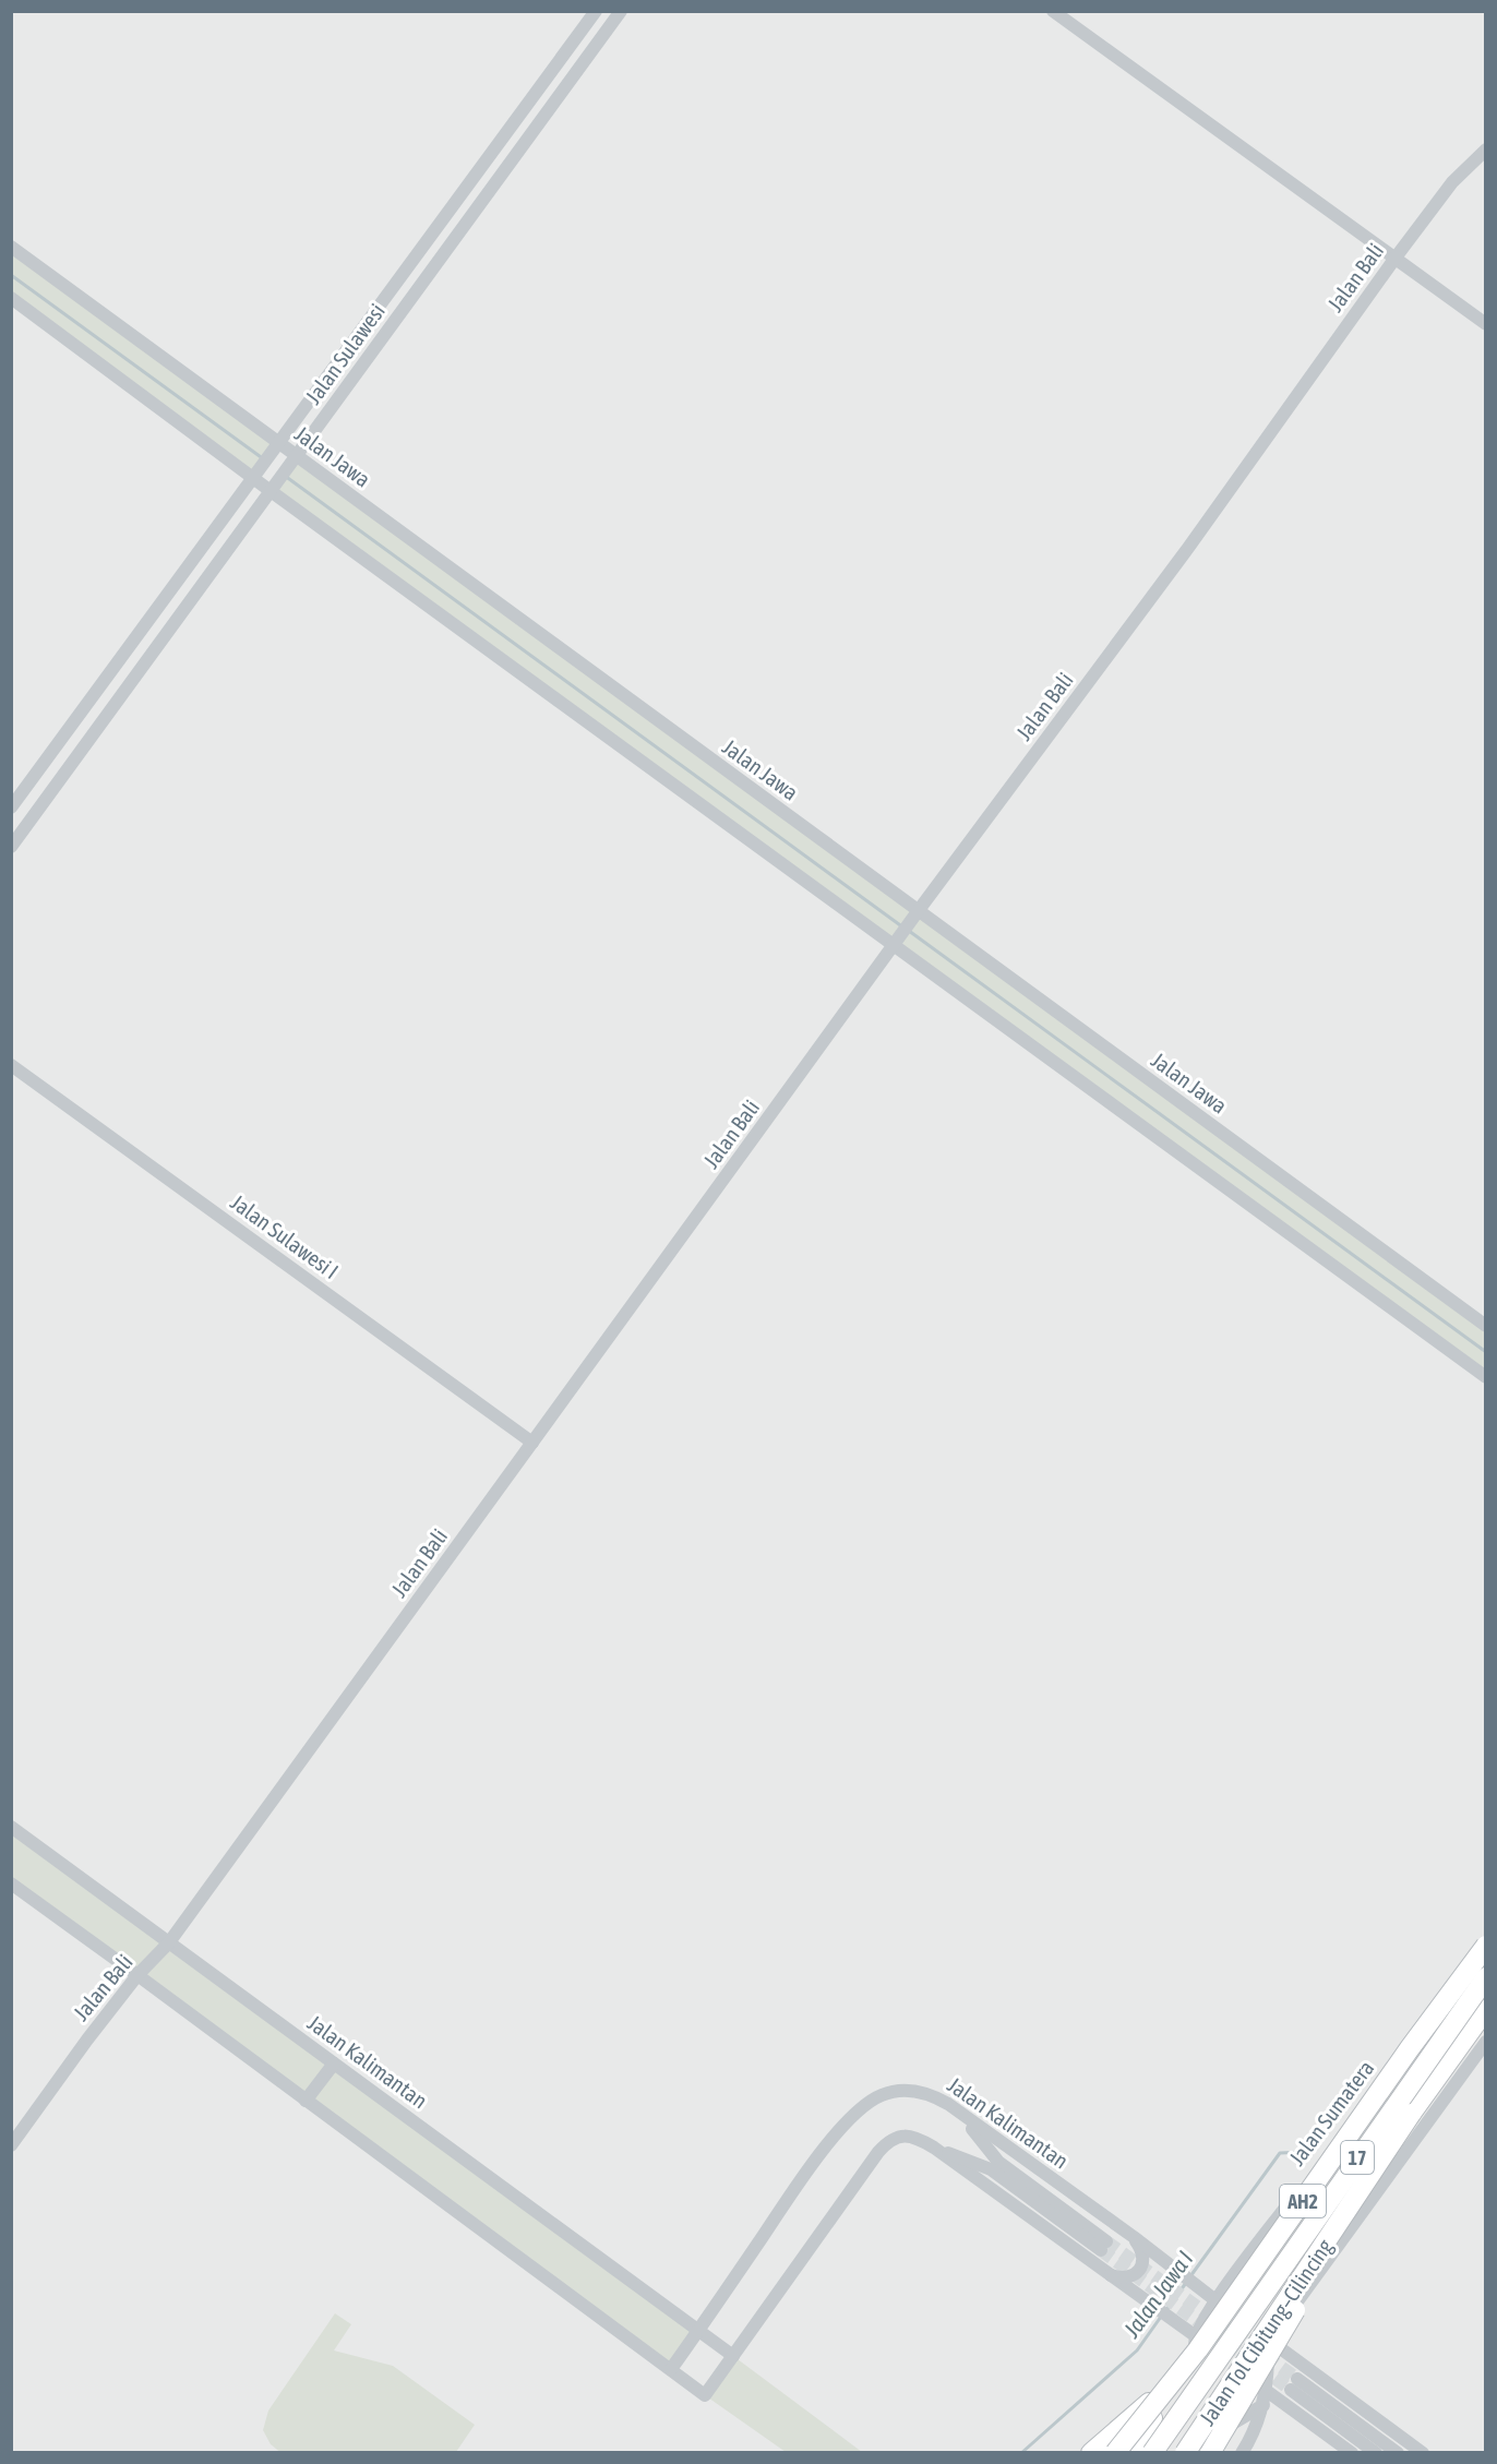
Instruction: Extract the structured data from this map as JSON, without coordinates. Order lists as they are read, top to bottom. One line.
{"streets":{"highway":["17","AH2","Jalan Tol Cibitung–Cilincing"],"street":["Jalan Bali","Jalan Sulawesi","Jalan Jawa","Jalan Sulawesi I","Jalan Kalimantan","Jalan Sumatera"]},"crossings":[["Jalan Bali","Jalan Jawa"],["Jalan Bali","Jalan Sulawesi I"],["Jalan Bali","Jalan Kalimantan"],["Jalan Sulawesi","Jalan Jawa"],["Jalan Kalimantan","Jalan Sumatera"],["Jalan Sumatera","AH2"],["17","Jalan Tol Cibitung–Cilincing"]],"water":["Jalan Jawa I"]}
